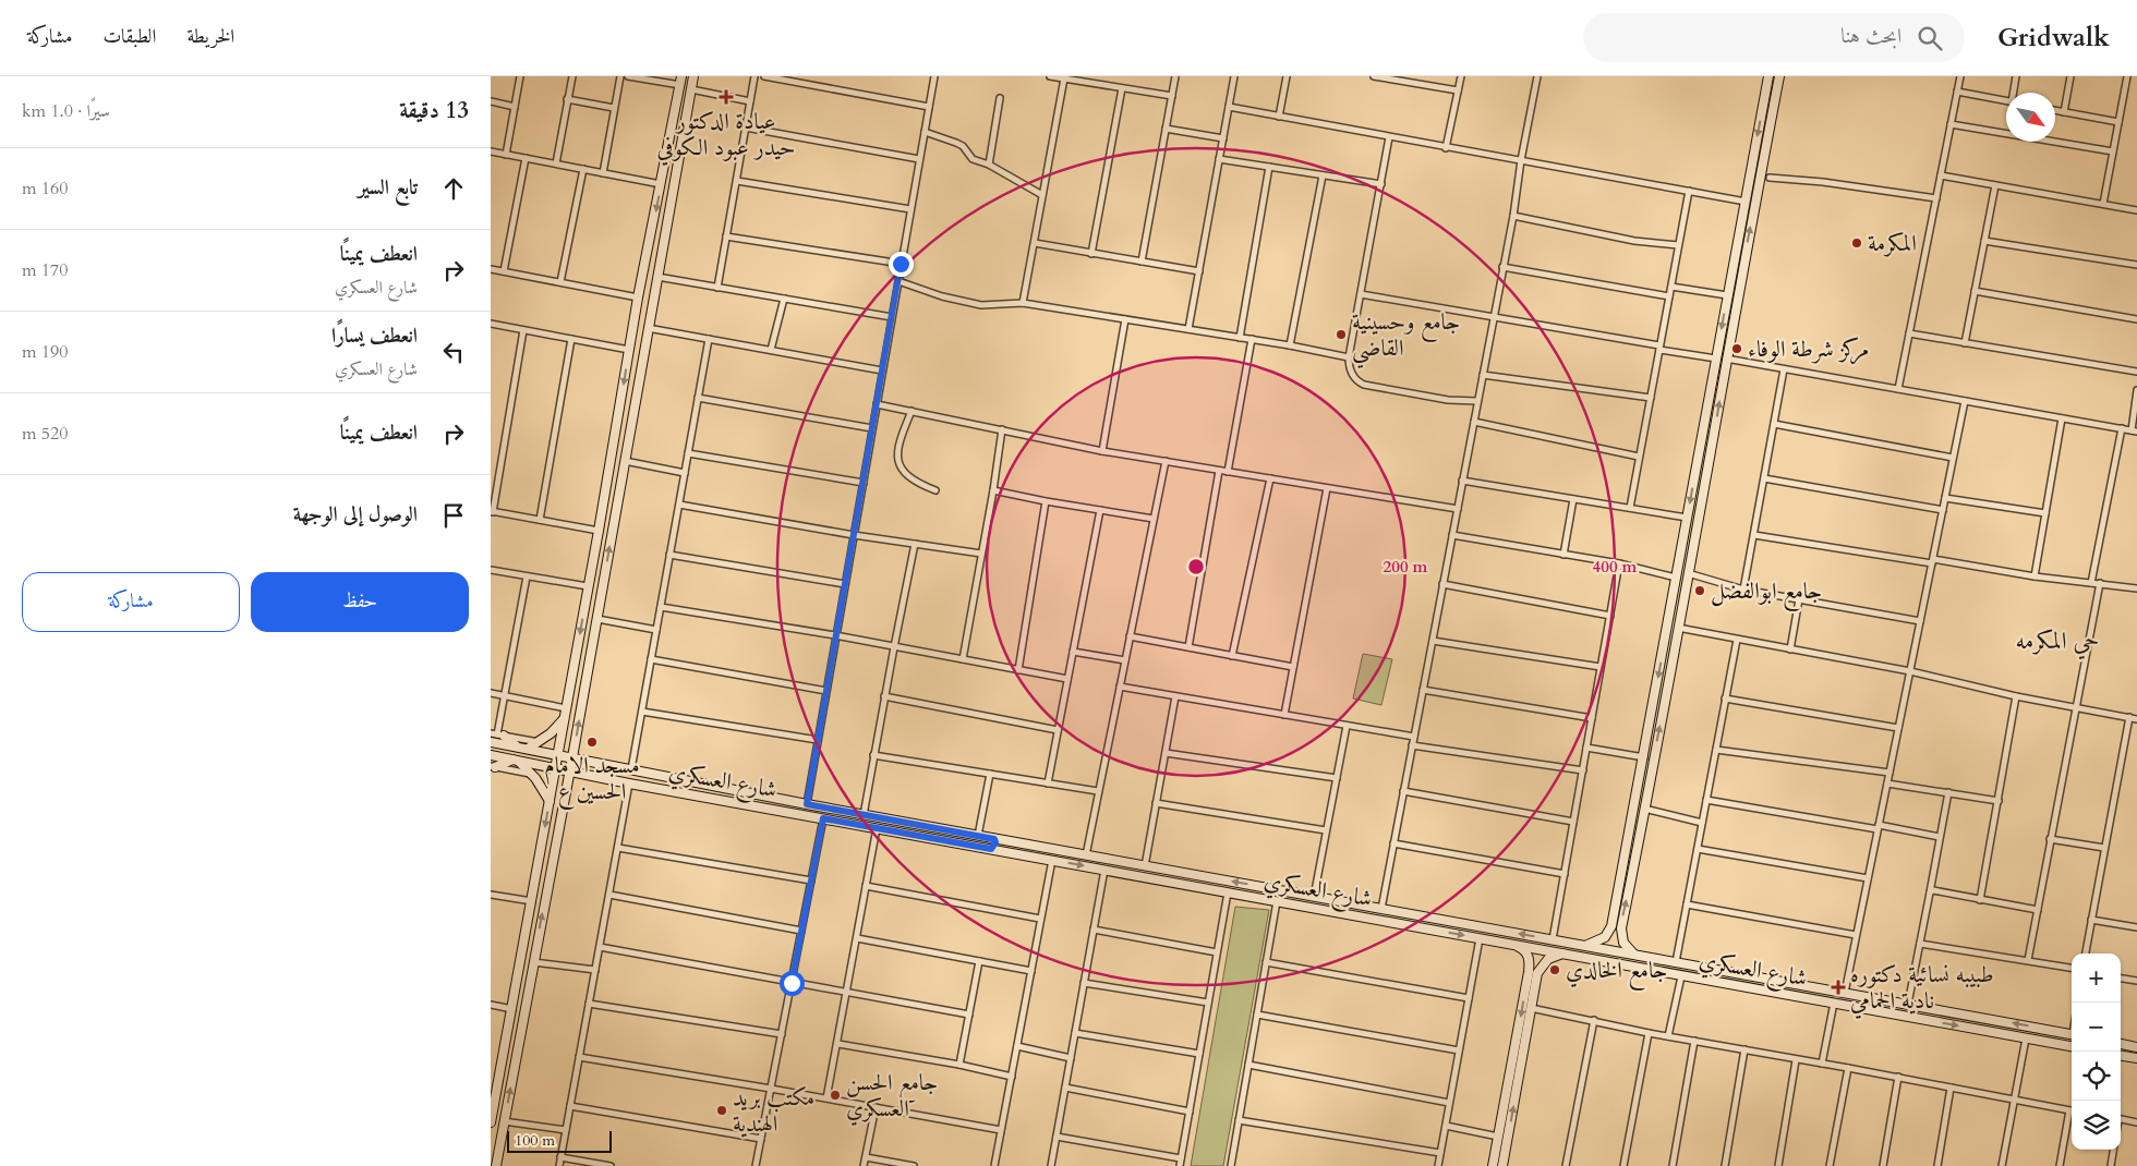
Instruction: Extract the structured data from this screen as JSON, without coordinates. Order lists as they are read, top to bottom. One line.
{"streets":{"main road":["شارع العسكري"]},"districts":["حي المكرمه"],"places":{"health":["عيادة الدكتور حيدر عبود الكوفي","طبيبه نسائية دكتوره نادية الحمامي"],"other":["المكرمة","جامع وحسينية القاضي","مركز شرطة الوفاء","جامع ابوالفضل","مسجد الامام الحسين ع","جامع الخالدي","جامع الحسن العسكري","مكتب بريد الهندية"]},"scale_bar":"100 m","north":"bottom right","page":{"header":"Gridwalk","search":"ابحث هنا","nav":["الخريطة","الطبقات","مشاركة"],"heading":["13 دقيقة","سيرًا · 1.0 km"],"list":[["تابع السير","160 m"],["انعطف يمينًا","شارع العسكري","170 m"],["انعطف يسارًا","شارع العسكري","190 m"],["انعطف يمينًا","520 m"],"الوصول إلى الوجهة"],"buttons":["حفظ","مشاركة"],"map_buttons":["+","−"],"scale":"100 m"},"rings":["200 m","400 m"]}
